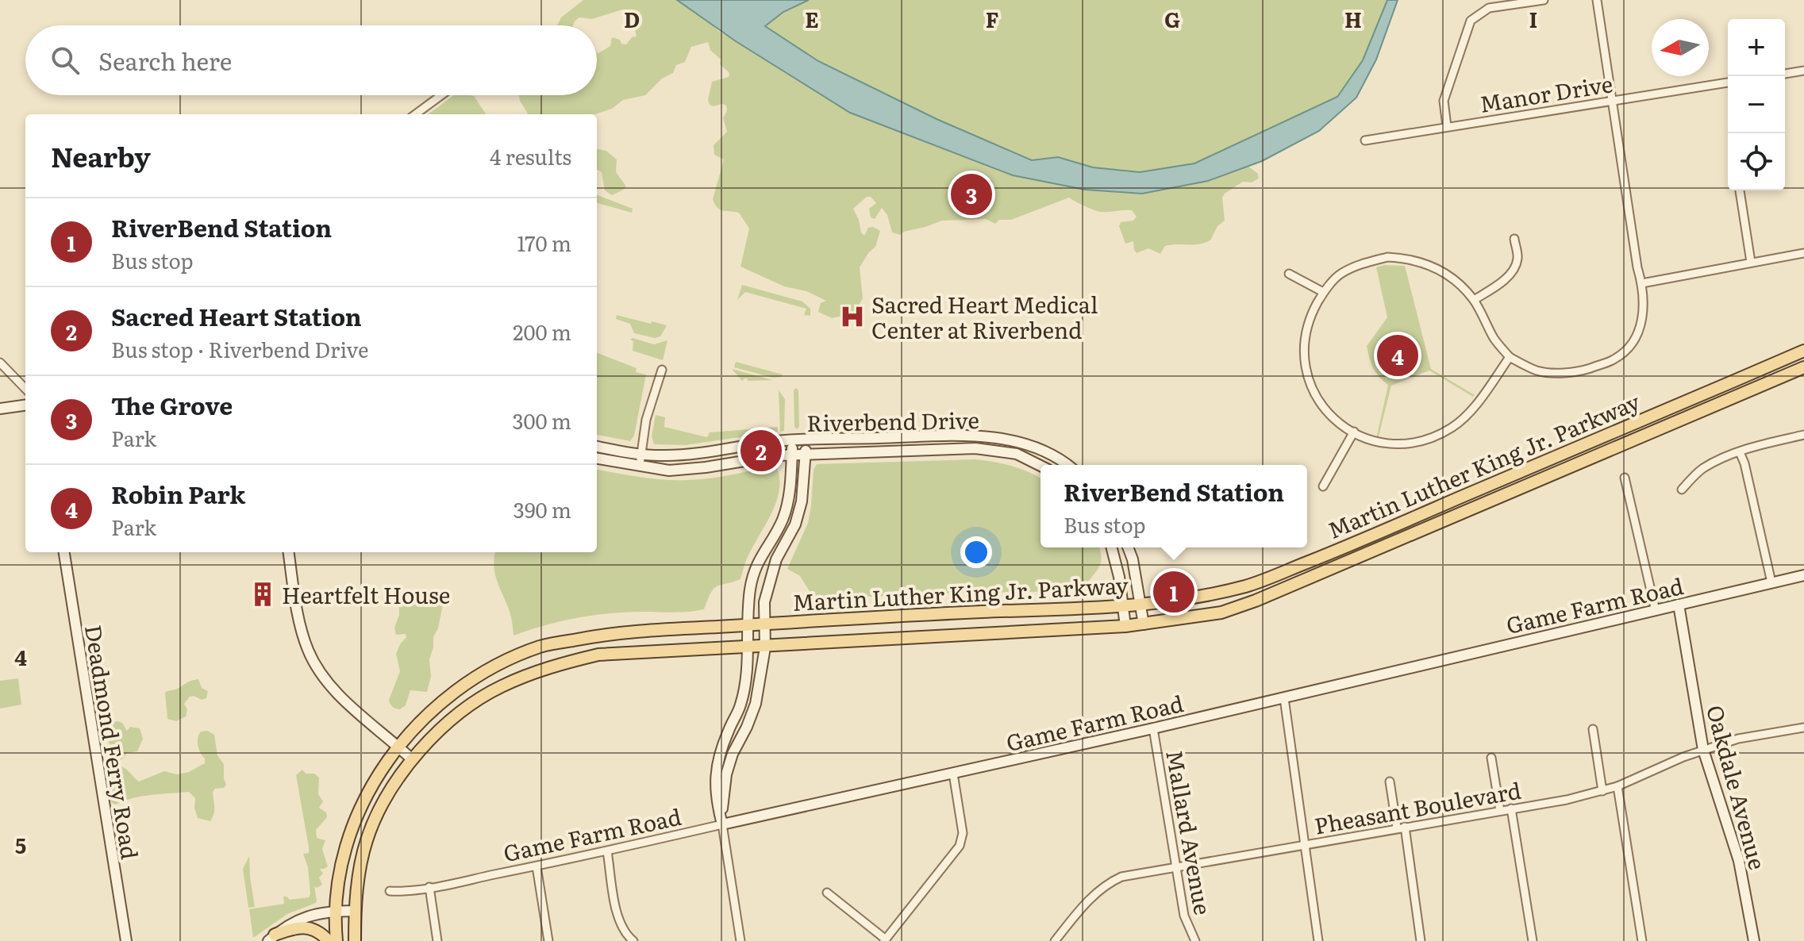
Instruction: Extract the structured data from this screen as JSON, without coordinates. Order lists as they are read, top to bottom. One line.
{"streets":{"main road":["Martin Luther King Jr. Parkway"],"street":["Manor Drive","Riverbend Drive","Game Farm Road","Deadmond Ferry Road","Oakdale Avenue","Pheasant Boulevard","Mallard Avenue"]},"crossings":[["Game Farm Road","Oakdale Avenue"],["Game Farm Road","Mallard Avenue"],["Oakdale Avenue","Pheasant Boulevard"],["Pheasant Boulevard","Mallard Avenue"]],"places":{"hospital":["Sacred Heart Medical Center at Riverbend"],"building":["Heartfelt House"]},"north":"left","page":{"map_buttons":["+","−"],"search":"Search here","heading":["Nearby","4 results"],"pins":["3","4","2","1"],"list":[{"mark":"1","name":"RiverBend Station","note":"Bus stop","value":"170 m"},{"mark":"2","name":"Sacred Heart Station","note":"Bus stop · Riverbend Drive","value":"200 m"},{"mark":"3","name":"The Grove","note":"Park","value":"300 m"},{"mark":"4","name":"Robin Park","note":"Park","value":"390 m"}],"popup":["RiverBend Station","Bus stop"]},"grid":{"columns":["D","E","F","G","H","I"],"rows":["4","5"]}}
